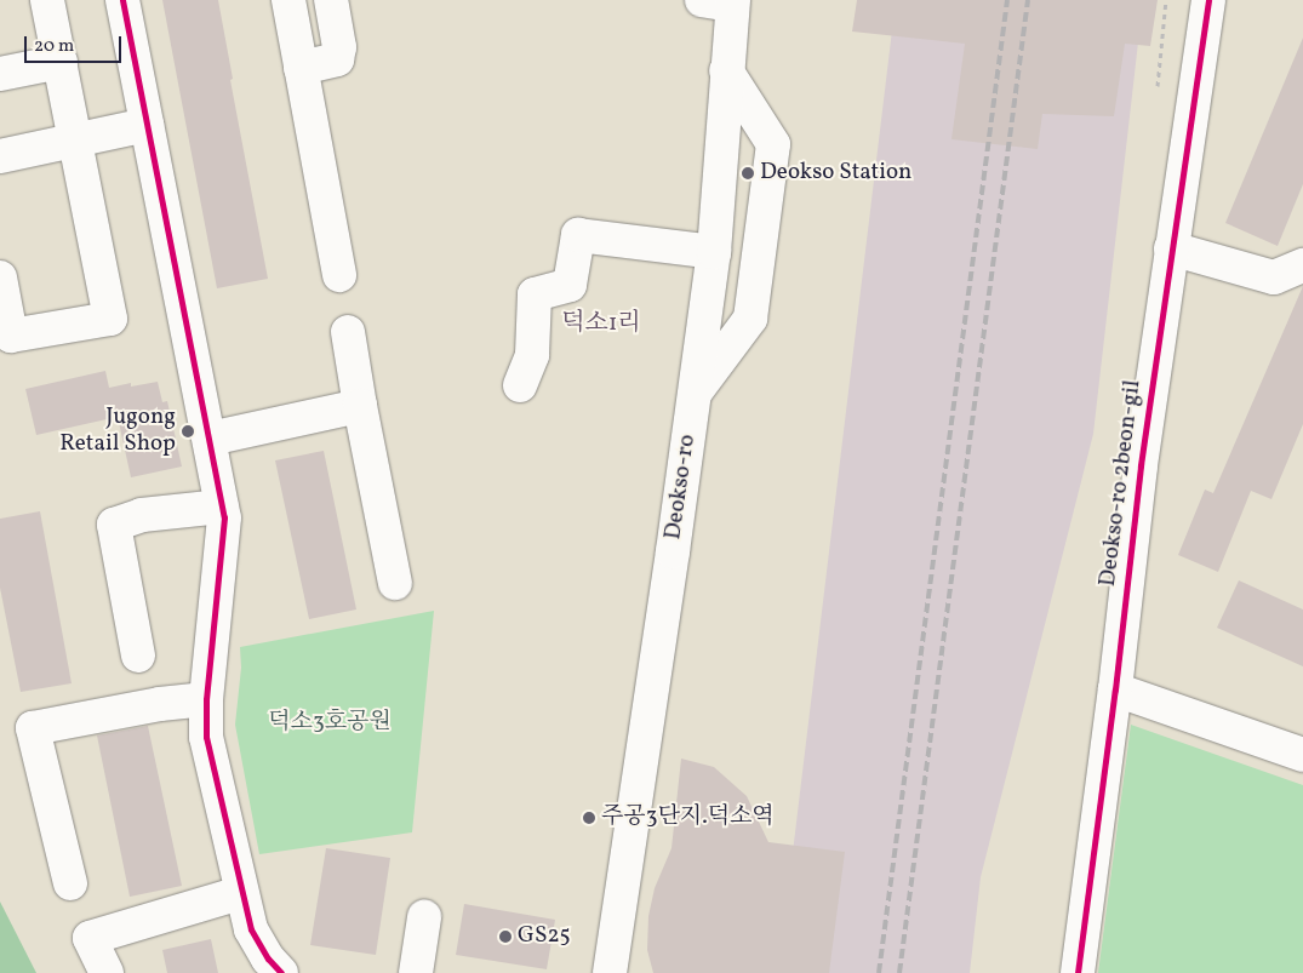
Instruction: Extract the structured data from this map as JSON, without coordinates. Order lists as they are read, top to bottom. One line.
{"streets":{"street":["Deokso-ro 2beon-gil","Deokso-ro"]},"districts":["덕소1리"],"parks":["덕소3호공원"],"places":["Deokso Station","Jugong Retail Shop","주공3단지.덕소역","GS25"],"scale_bar":"20 m"}
